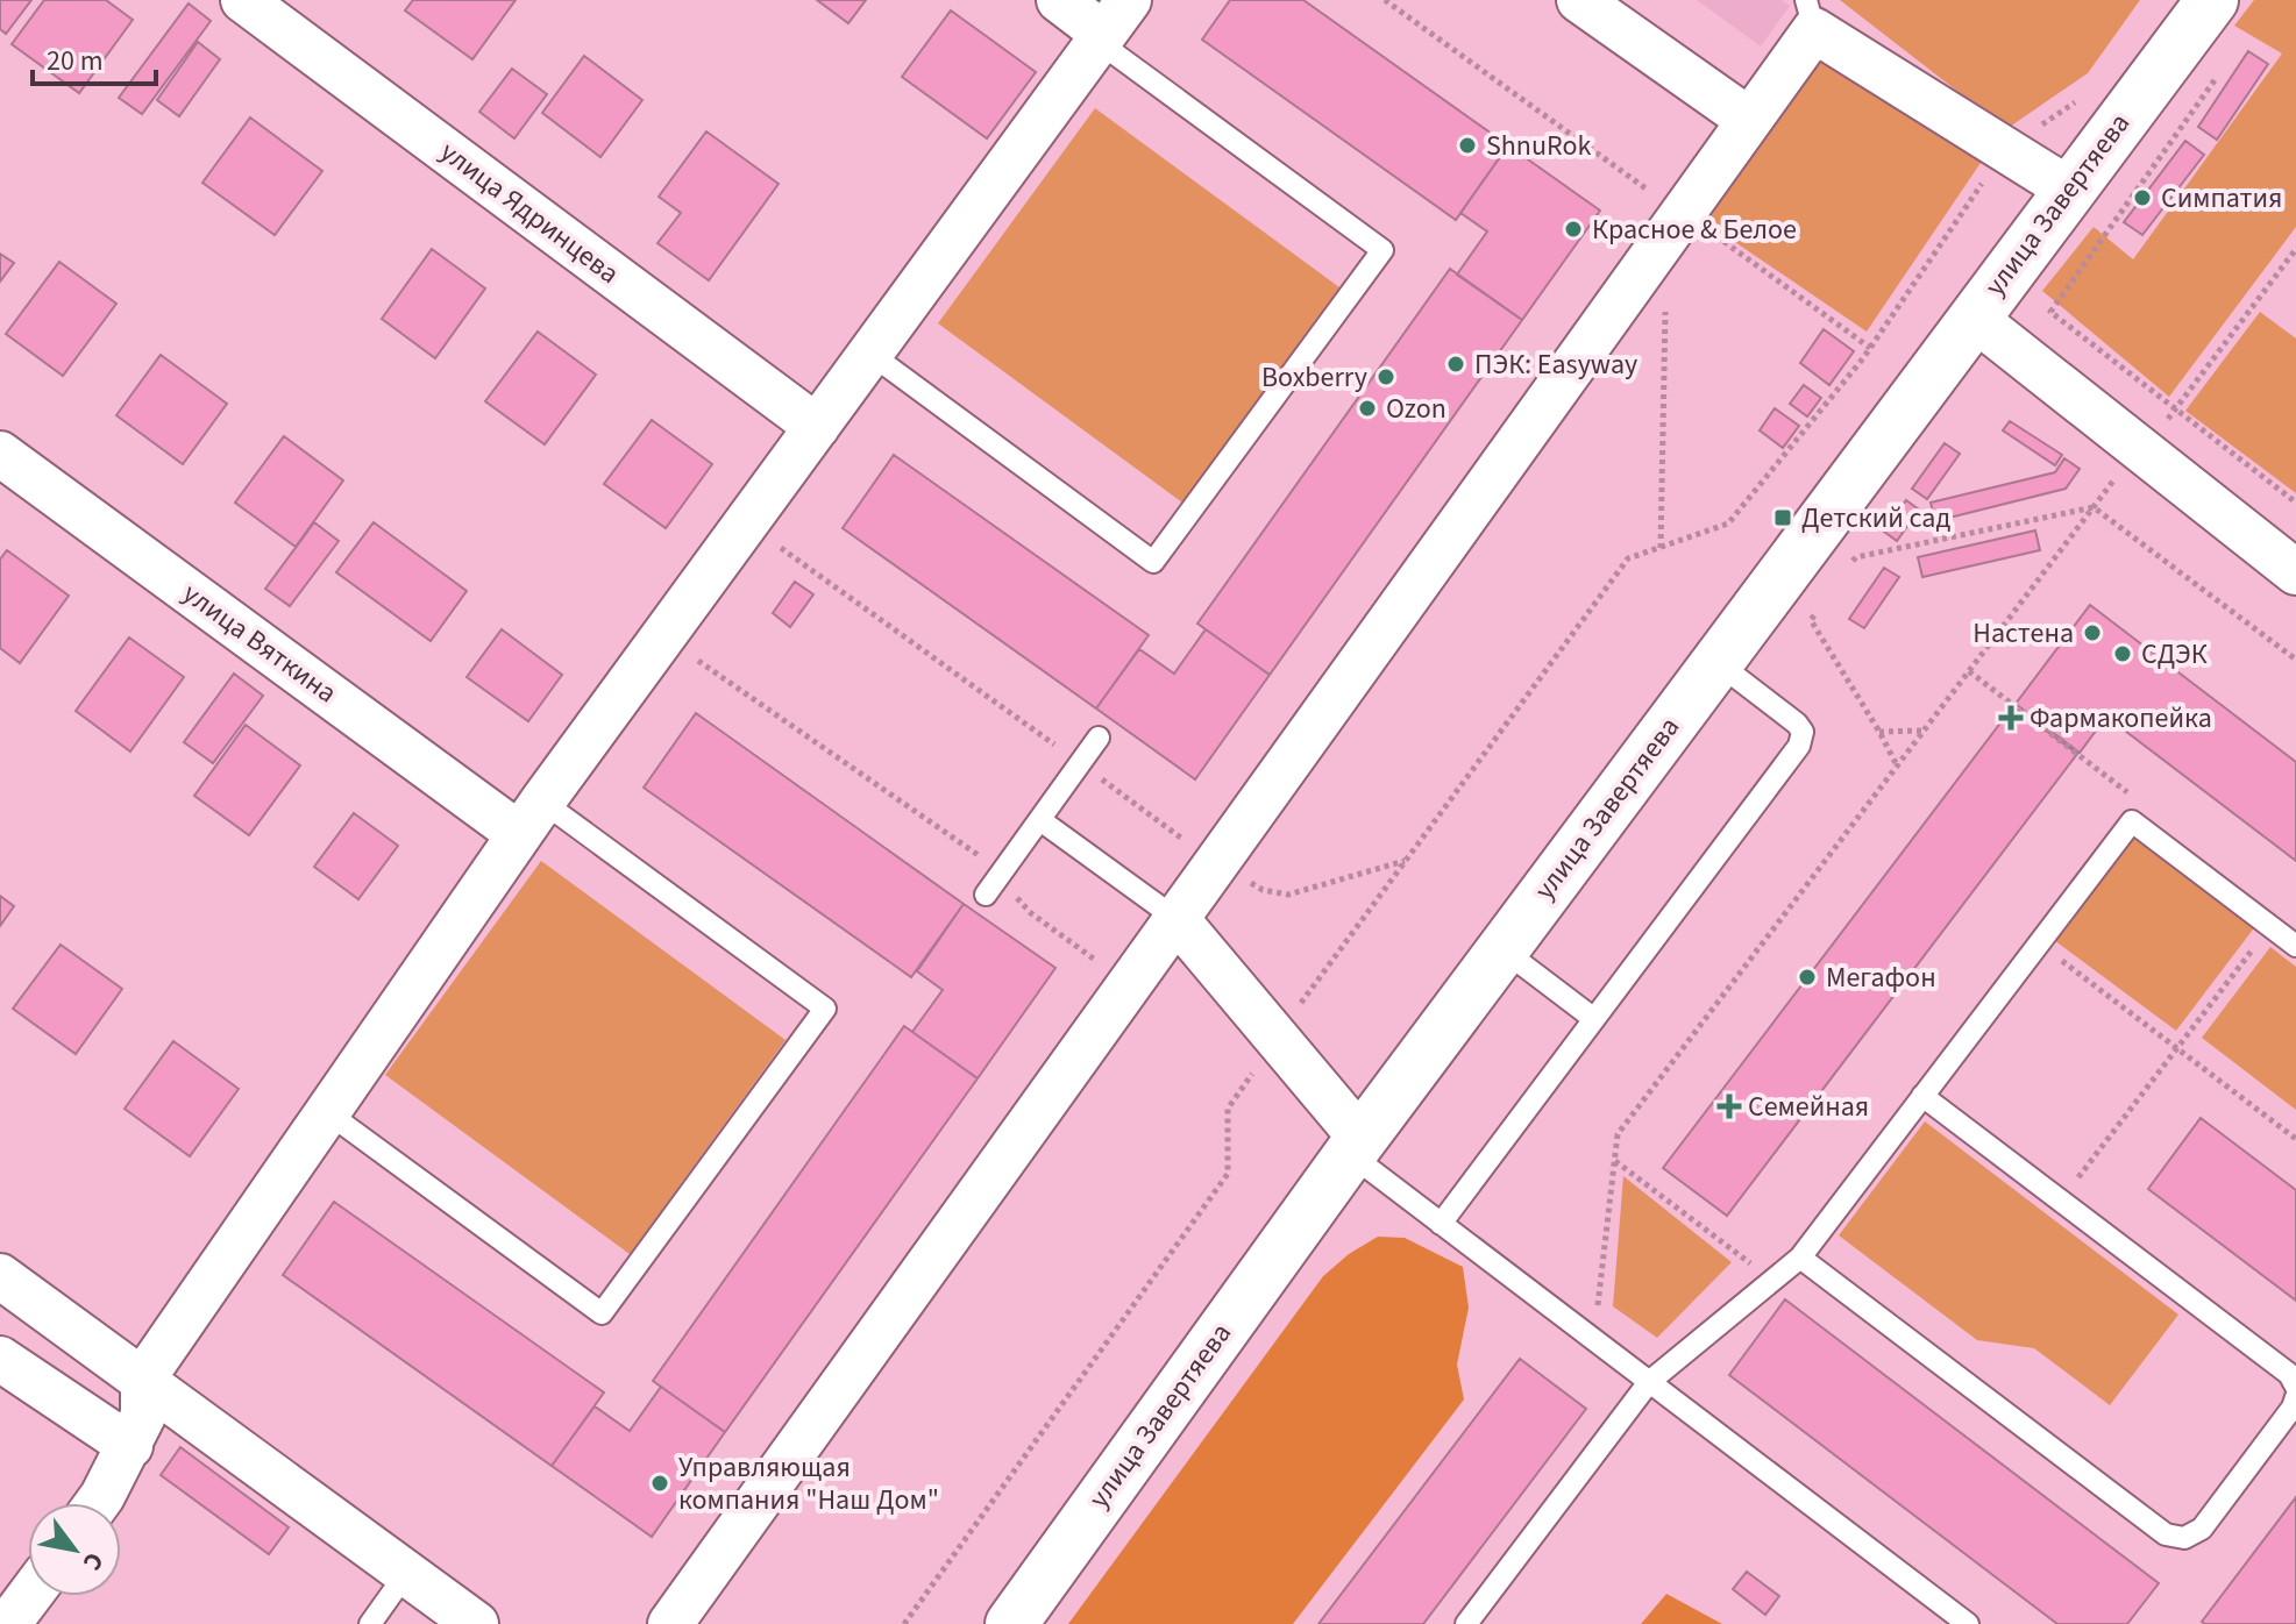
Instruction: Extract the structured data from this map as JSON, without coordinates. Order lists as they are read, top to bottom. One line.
{"streets":{"main road":["улица Завертяева"],"street":["улица Ядринцева","улица Вяткина"]},"places":{"other":["ShnuRok","Симпатия","Красное & Белое","ПЭК: Easyway","Boxberry","Ozon","Настена","СДЭК","Мегафон","Управляющая компания \"Наш Дом\""],"transit":["Детский сад"],"health":["Фармакопейка","Семейная"]},"scale_bar":"20 m","north":"bottom right"}
